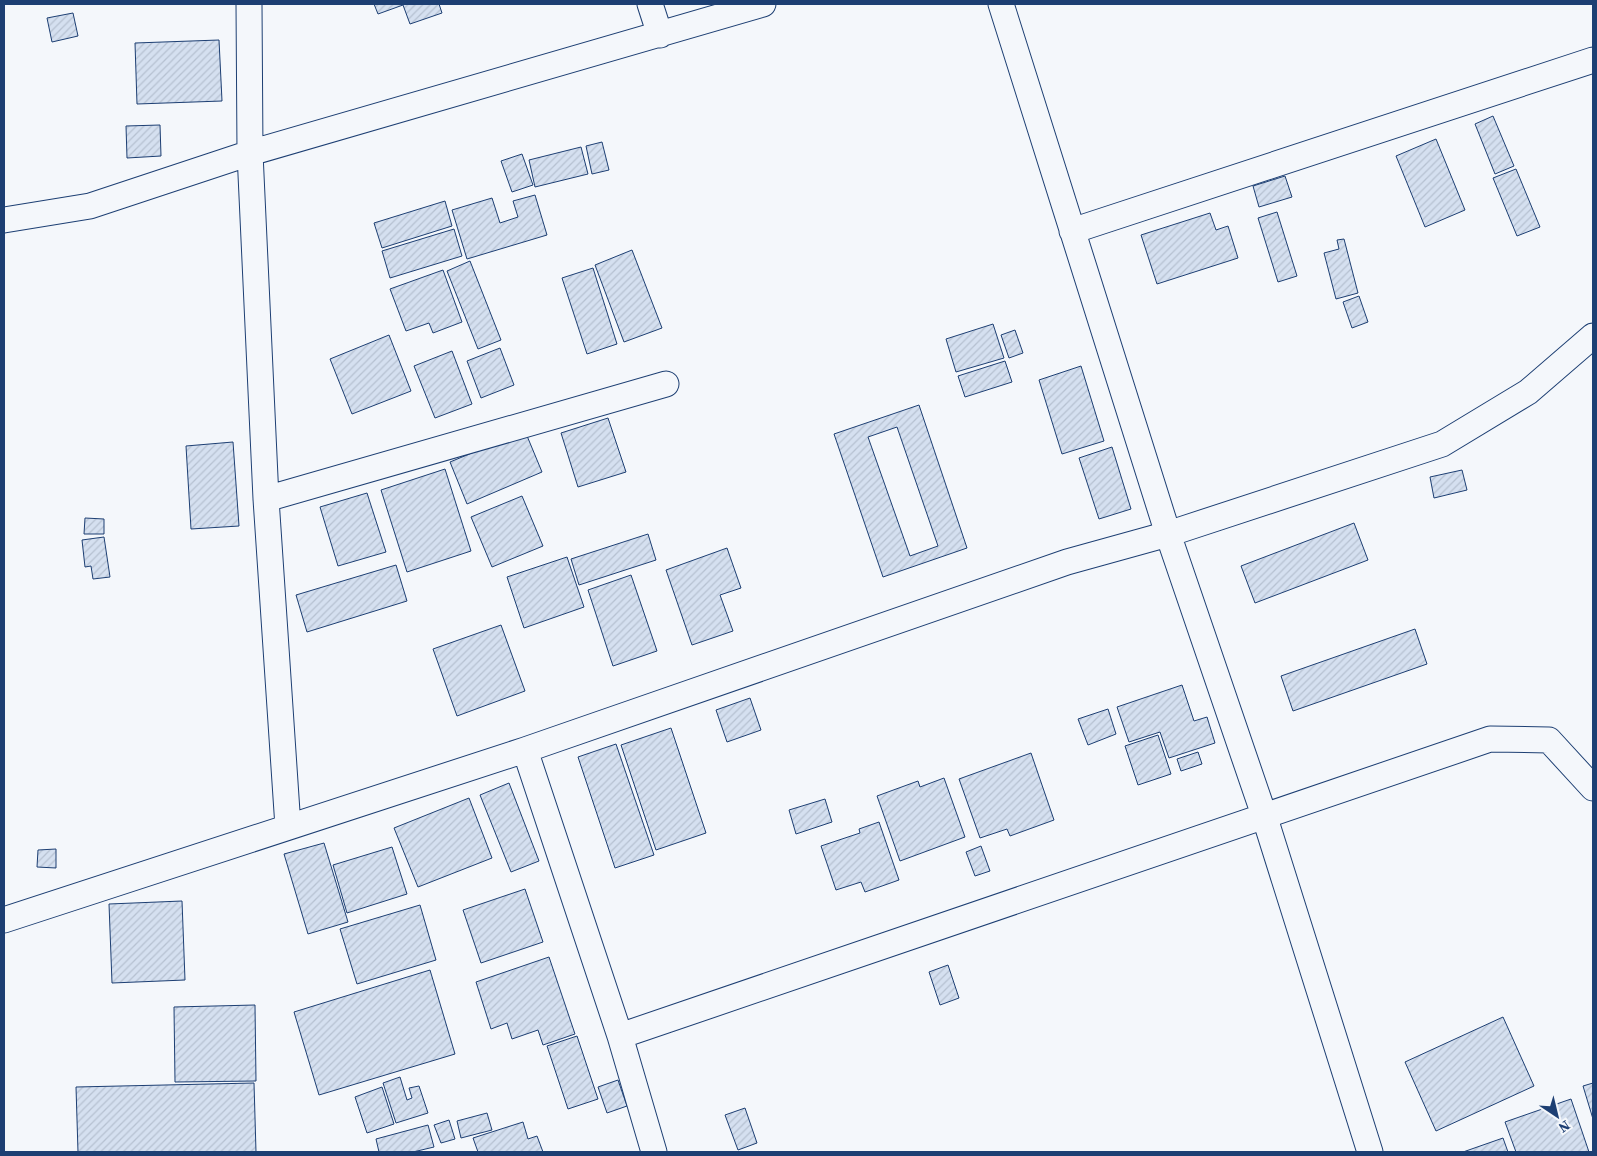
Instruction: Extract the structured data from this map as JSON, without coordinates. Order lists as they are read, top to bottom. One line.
{"north":"bottom right"}
